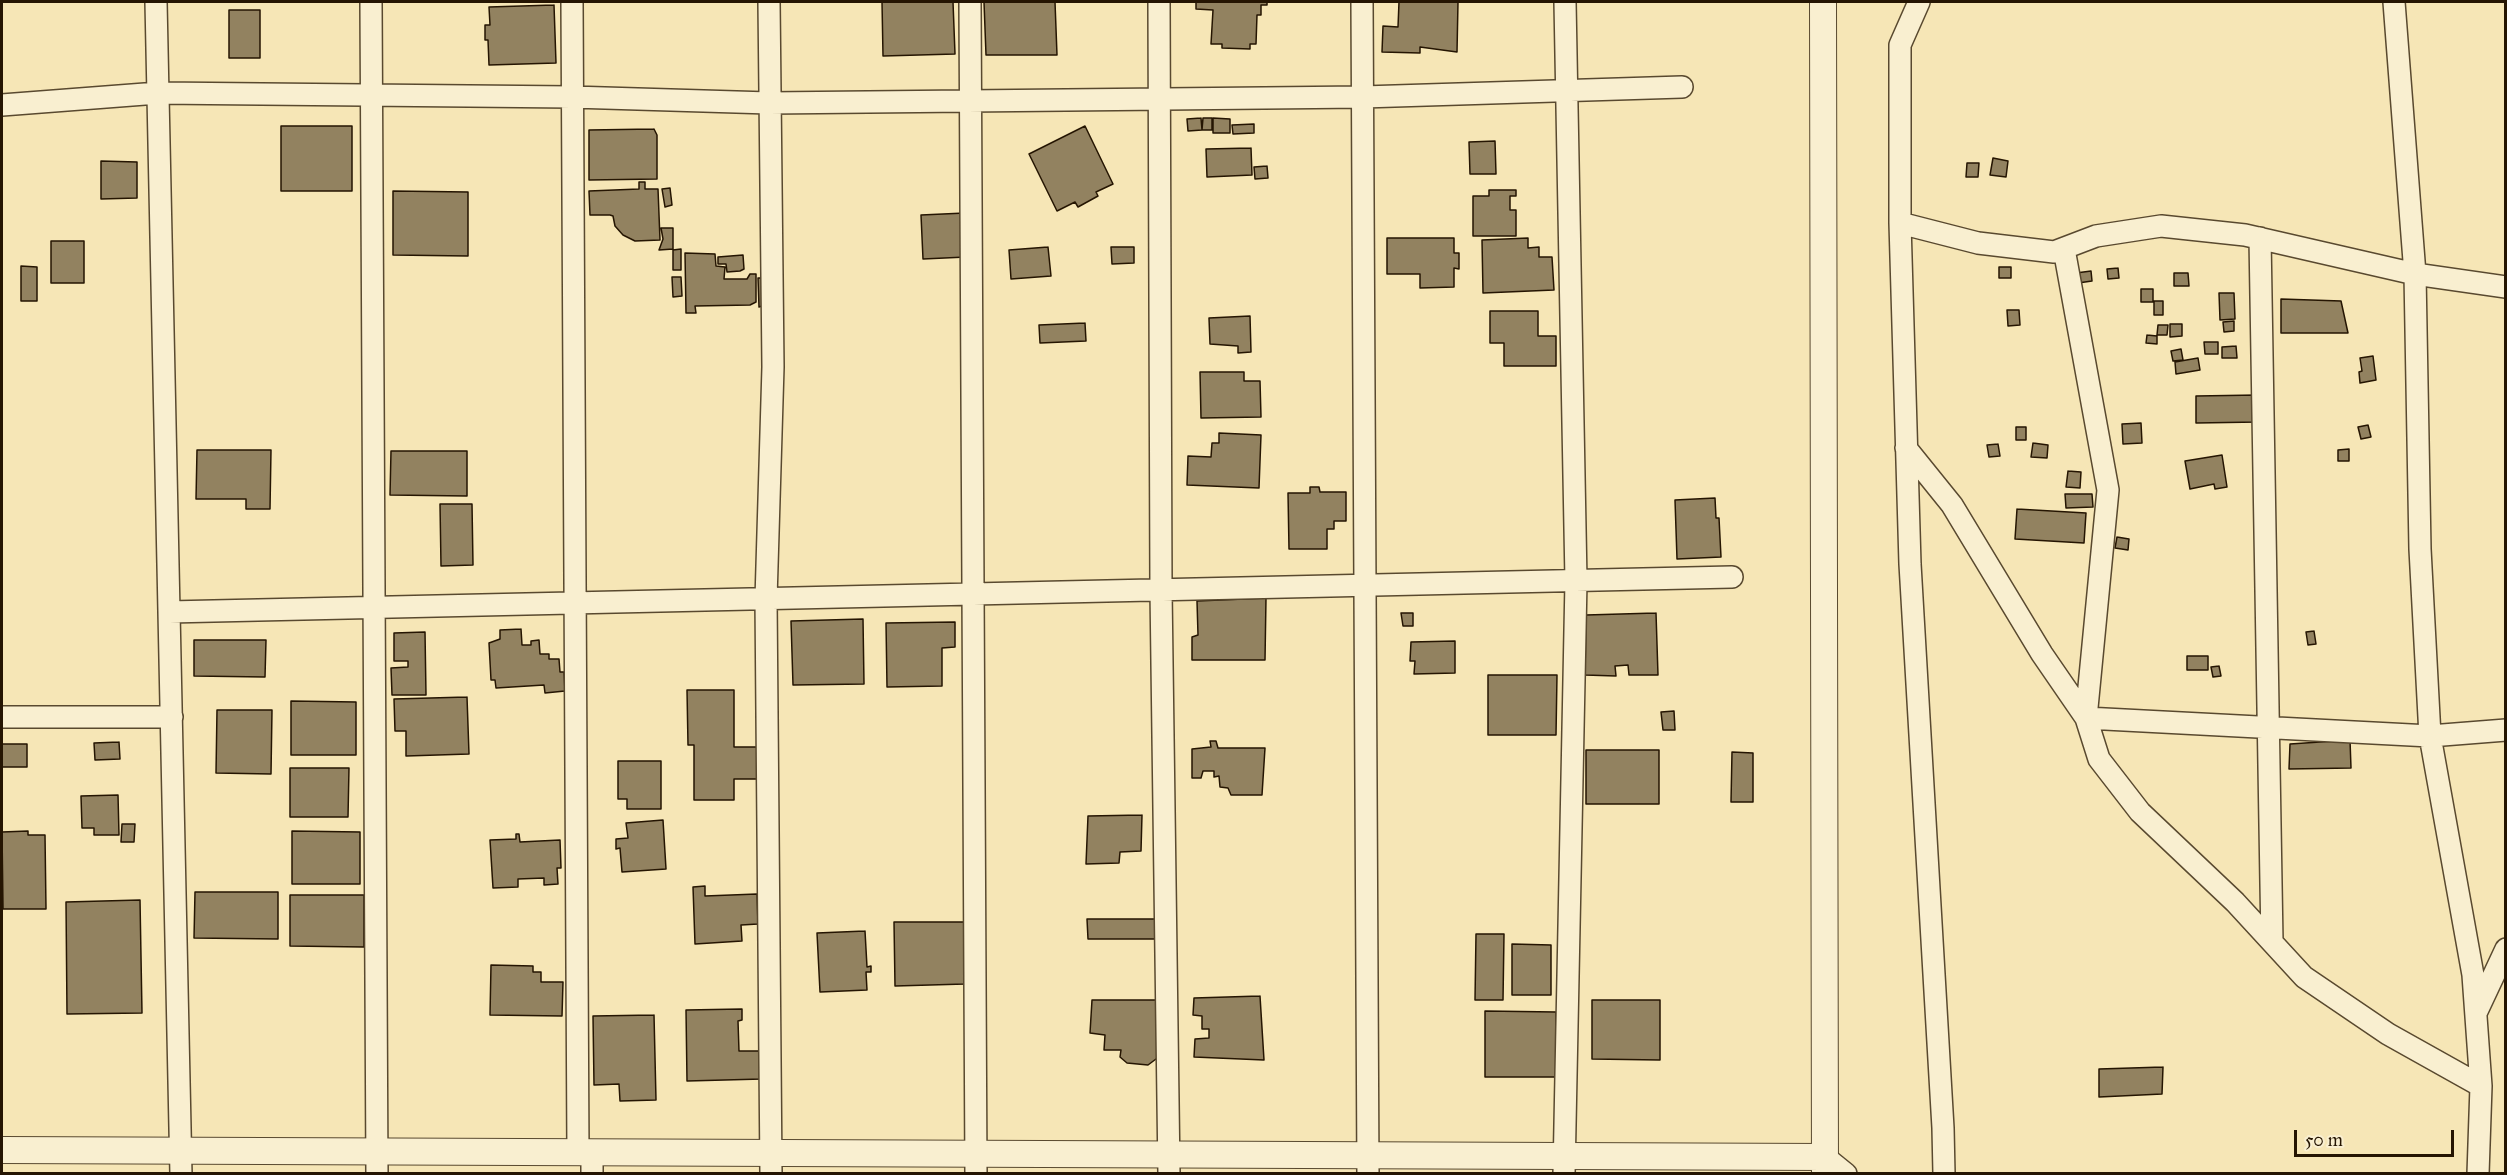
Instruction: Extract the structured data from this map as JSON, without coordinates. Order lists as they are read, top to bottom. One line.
{"scale_bar":"50 m"}
